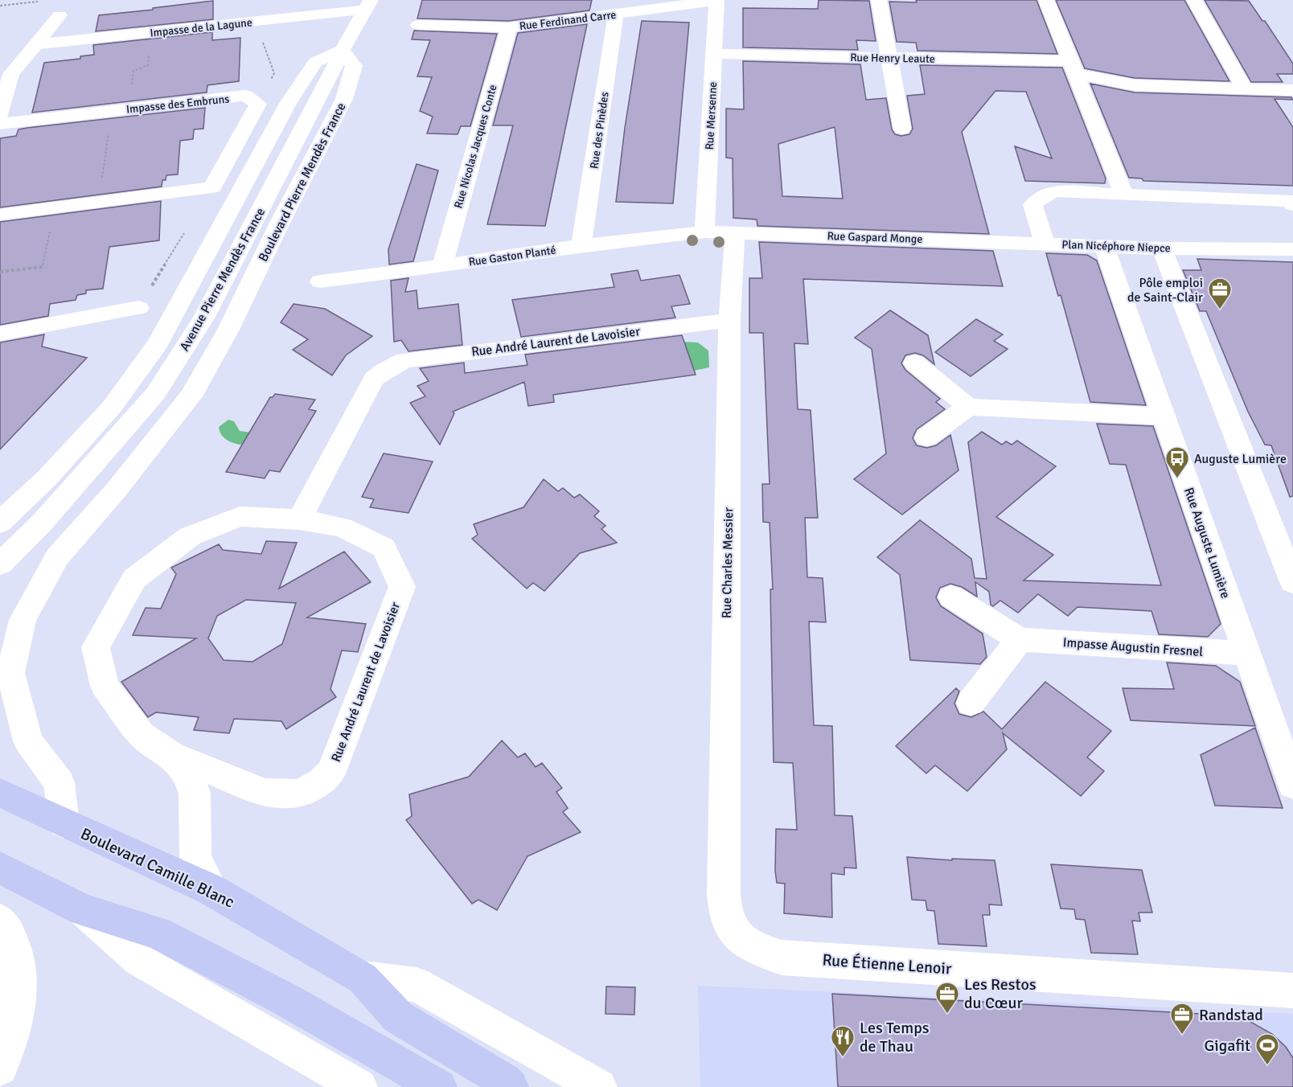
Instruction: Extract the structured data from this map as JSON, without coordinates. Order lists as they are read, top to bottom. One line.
{"streets":{"main road":["Boulevard Camille Blanc"],"street":["Rue Ferdinand Carre","Impasse de la Lagune","Rue Henry Leaute","Impasse des Embruns","Rue Mersenne","Rue des Pinèdes","Rue Nicolas Jacques Conte","Boulevard Pierre Mendès France","Rue Gaspard Monge","Plan Nicéphore Niepce","Rue Gaston Planté","Avenue Pierre Mendès France","Rue André Laurent de Lavoisier","Rue Auguste Lumière","Rue Charles Messier","Impasse Augustin Fresnel","Rue Étienne Lenoir"]},"crossings":[["Rue Ferdinand Carre","Rue Mersenne"],["Rue Ferdinand Carre","Rue des Pinèdes"],["Rue Ferdinand Carre","Rue Nicolas Jacques Conte"],["Impasse de la Lagune","Avenue Pierre Mendès France"],["Rue Henry Leaute","Rue Mersenne"],["Rue Mersenne","Rue Gaspard Monge"],["Rue Mersenne","Rue Gaston Planté"],["Rue des Pinèdes","Rue Gaston Planté"],["Rue Nicolas Jacques Conte","Rue Gaston Planté"],["Boulevard Pierre Mendès France","Avenue Pierre Mendès France"],["Boulevard Pierre Mendès France","Boulevard Camille Blanc"],["Rue Gaspard Monge","Plan Nicéphore Niepce"],["Rue Gaspard Monge","Rue Gaston Planté"],["Rue Gaspard Monge","Rue Charles Messier"],["Plan Nicéphore Niepce","Rue Auguste Lumière"],["Rue André Laurent de Lavoisier","Rue Charles Messier"],["Rue Auguste Lumière","Impasse Augustin Fresnel"],["Rue Charles Messier","Rue Étienne Lenoir"]],"places":{"office":["Pôle emploi de Saint-Clair","Les Restos du Cœur","Randstad"],"bus stop":["Auguste Lumière"],"restaurant":["Les Temps de Thau"],"sports":["Gigafit"]}}
